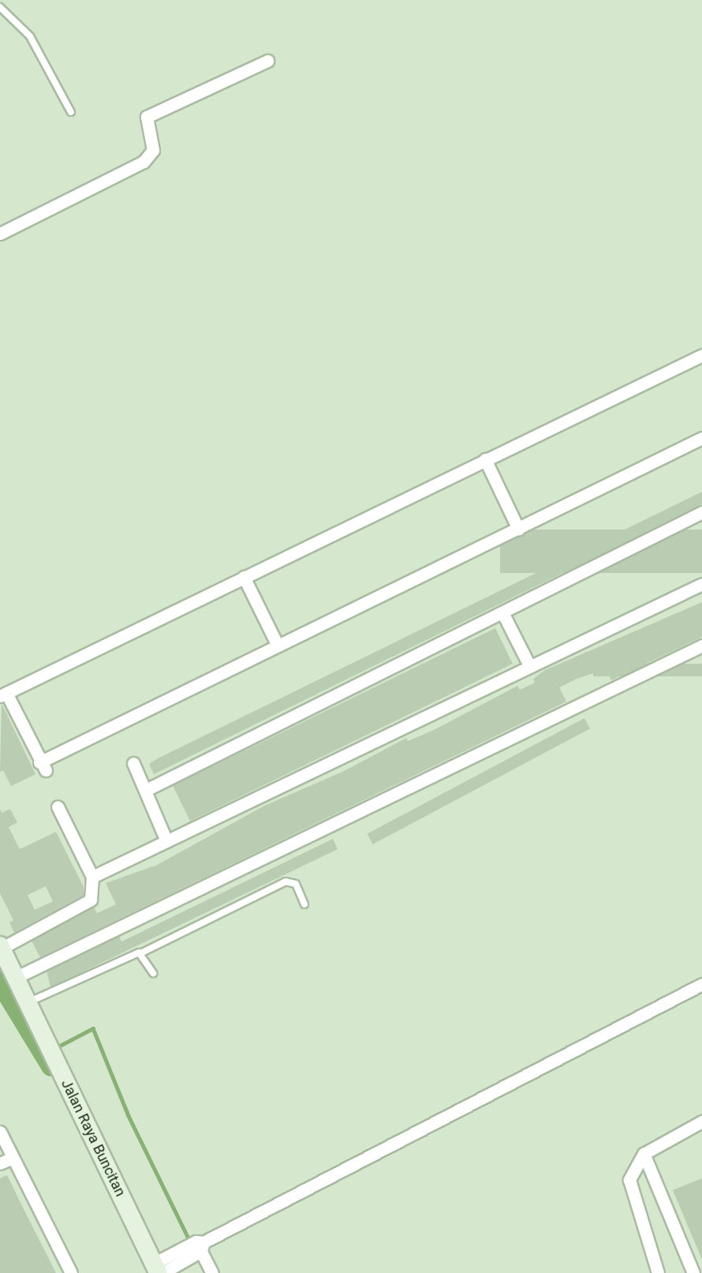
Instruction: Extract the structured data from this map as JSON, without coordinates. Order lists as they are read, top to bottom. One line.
{"streets":{"street":["Jalan Raya Buncitan"]}}
